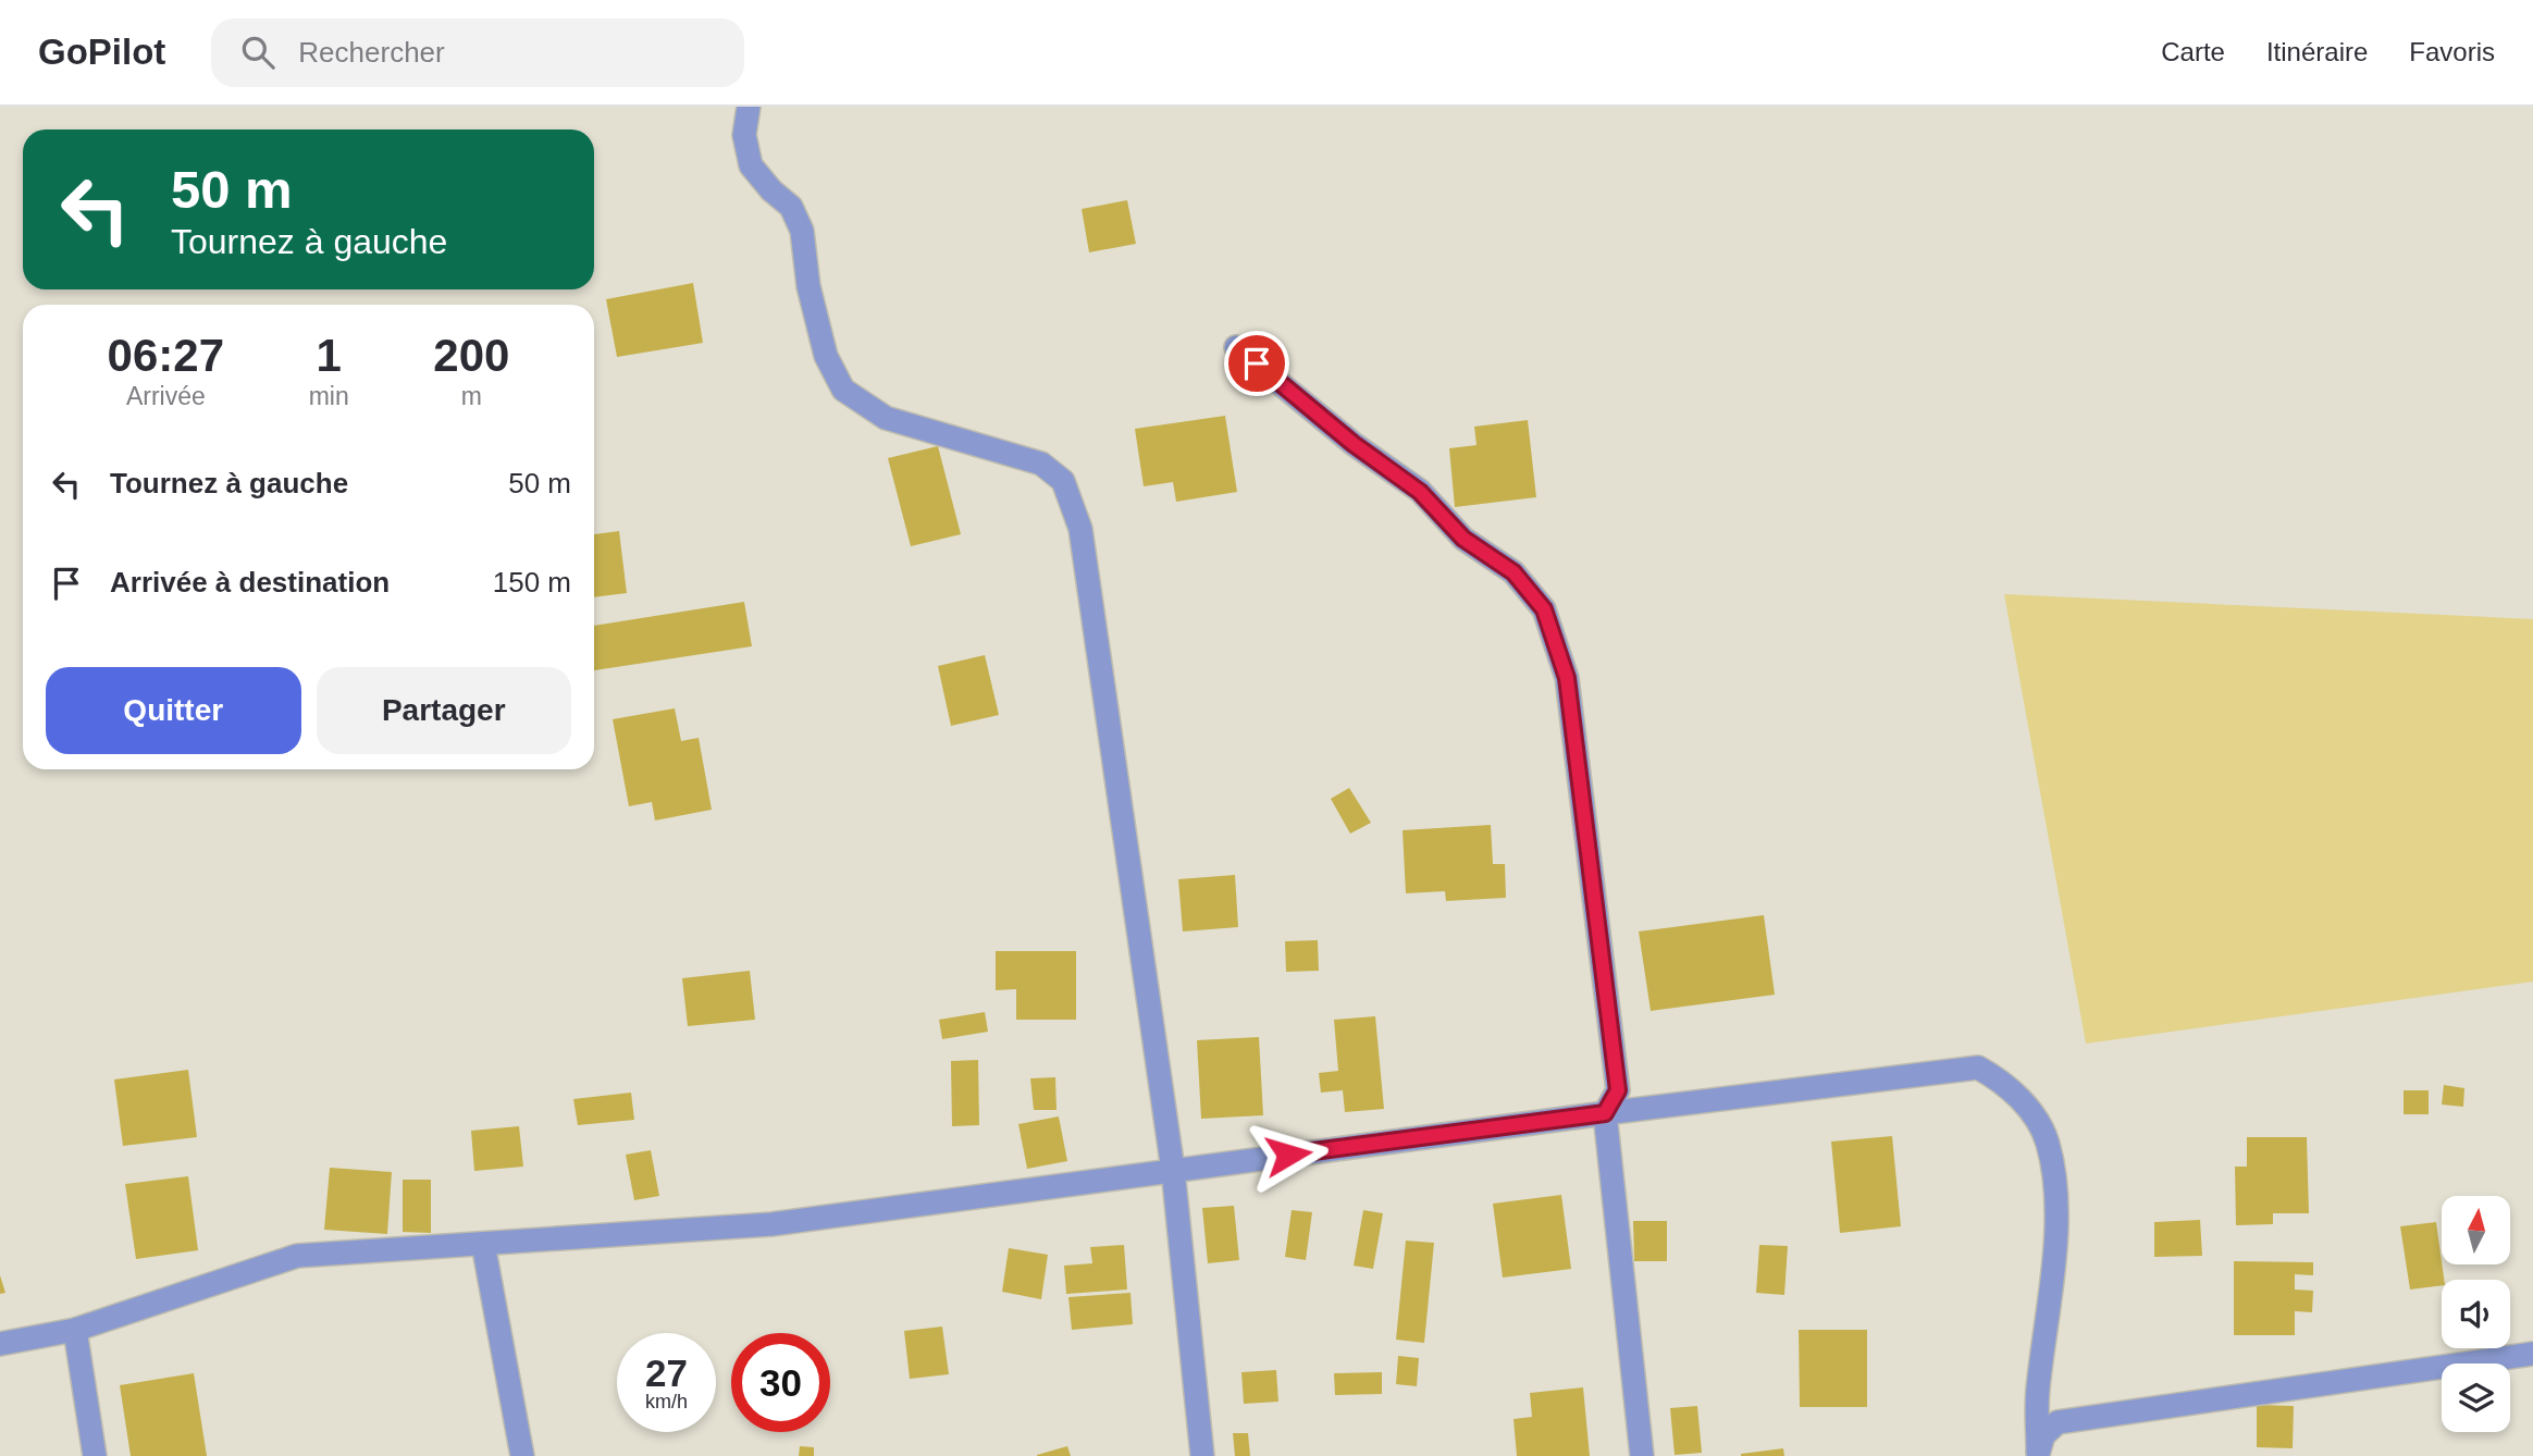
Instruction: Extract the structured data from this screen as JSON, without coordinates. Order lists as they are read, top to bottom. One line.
{"north":"top","page":{"header":"GoPilot","search":"Rechercher","nav":["Carte","Itinéraire","Favoris"],"turn":["50 m","Tournez à gauche"],"eta":["06:27","Arrivée","1","min","200","m"],"list":[{"name":"Tournez à gauche","value":"50 m"},{"name":"Arrivée à destination","value":"150 m"}],"buttons":["Quitter","Partager"],"speed":"27 km/h","limit":"30"}}
